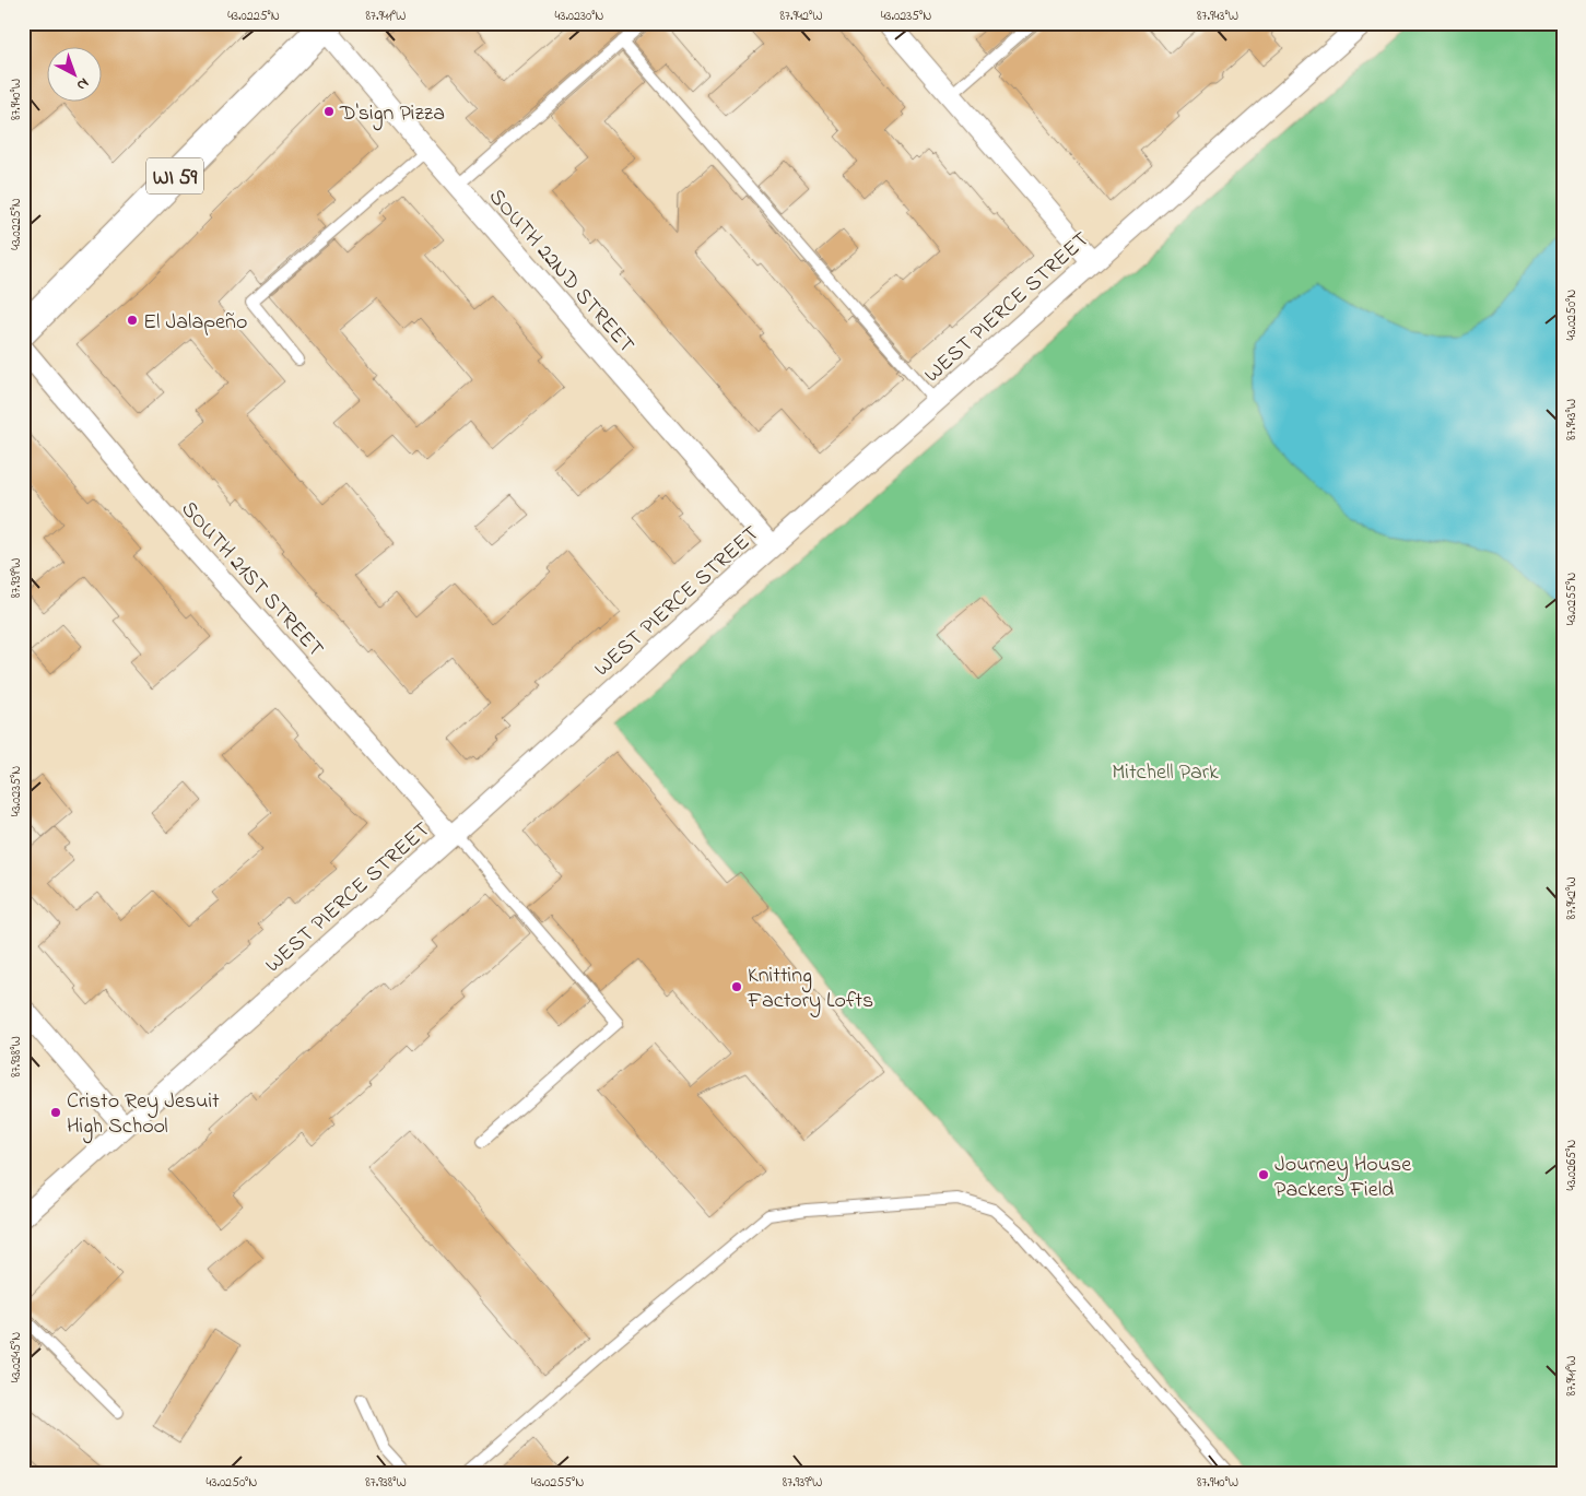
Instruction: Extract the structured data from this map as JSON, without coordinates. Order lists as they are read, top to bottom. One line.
{"streets":{"main road":["WI 59"],"street":["SOUTH 22ND STREET","WEST PIERCE STREET","SOUTH 21ST STREET"]},"crossings":[["WI 59","SOUTH 22ND STREET"],["SOUTH 22ND STREET","WEST PIERCE STREET"],["WEST PIERCE STREET","SOUTH 21ST STREET"]],"parks":["Mitchell Park"],"places":["D'sign Pizza","El Jalapeño","Knitting Factory Lofts","Cristo Rey Jesuit High School","Journey House Packers Field"],"north":"bottom right","coordinates":["43.0225°N","87.941°W","43.0230°N","87.942°W","43.0235°N","87.943°W","87.940°W","43.0250°N","87.939°W","43.0255°N","87.938°W","43.0265°N","43.0245°N"]}
